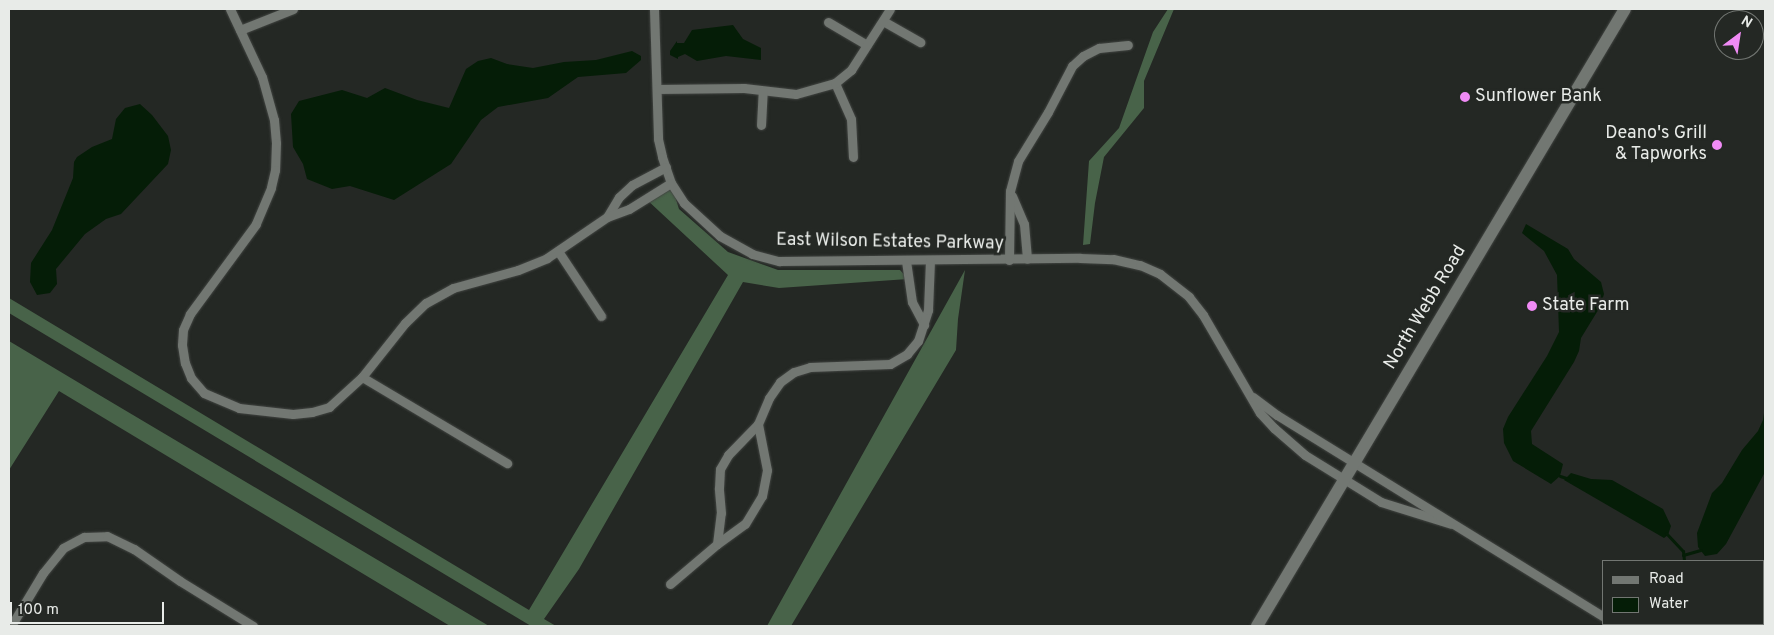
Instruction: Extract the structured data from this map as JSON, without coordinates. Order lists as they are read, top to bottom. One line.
{"streets":{"main road":["North Webb Road"],"street":["East Wilson Estates Parkway"]},"crossings":[["East Wilson Estates Parkway","North Webb Road"]],"places":["Sunflower Bank","Deano's Grill & Tapworks","State Farm"],"legend":["Road","Water"],"scale_bar":"100 m","north":"top right"}
